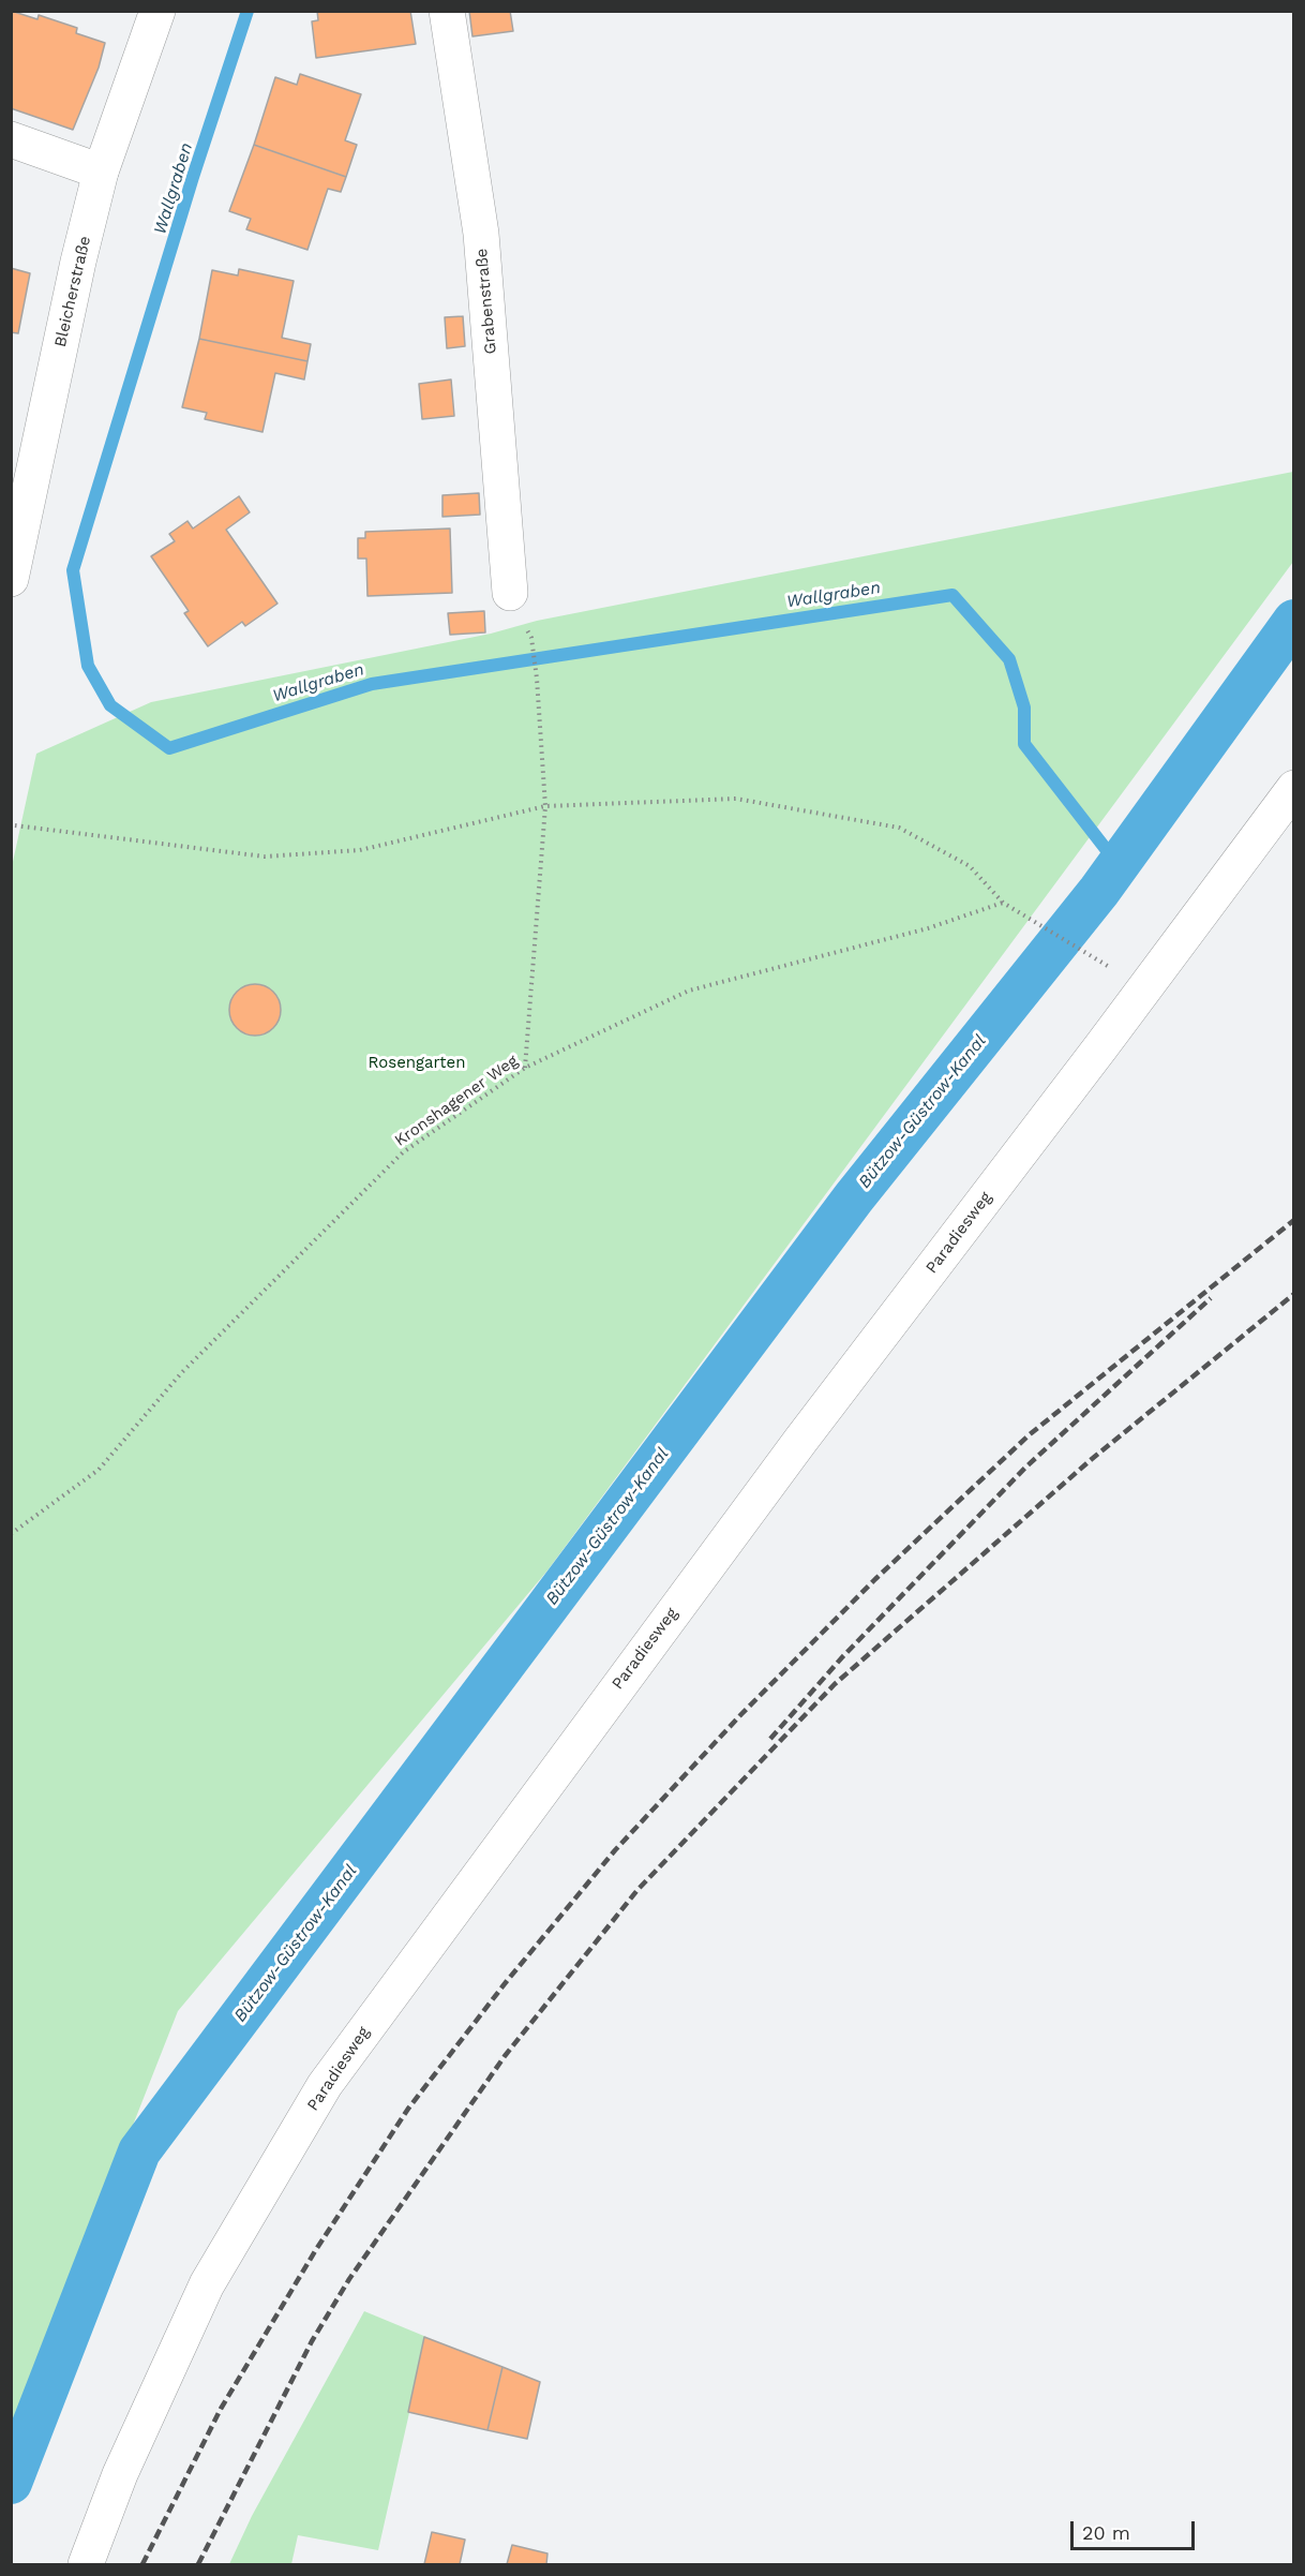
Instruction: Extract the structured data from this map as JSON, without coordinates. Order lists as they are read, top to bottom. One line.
{"streets":{"street":["Bleicherstraße","Grabenstraße","Paradiesweg"],"path":["Kronshagener Weg"]},"water":["Wallgraben","Bützow-Güstrow-Kanal"],"parks":["Rosengarten"],"scale_bar":"20 m"}
